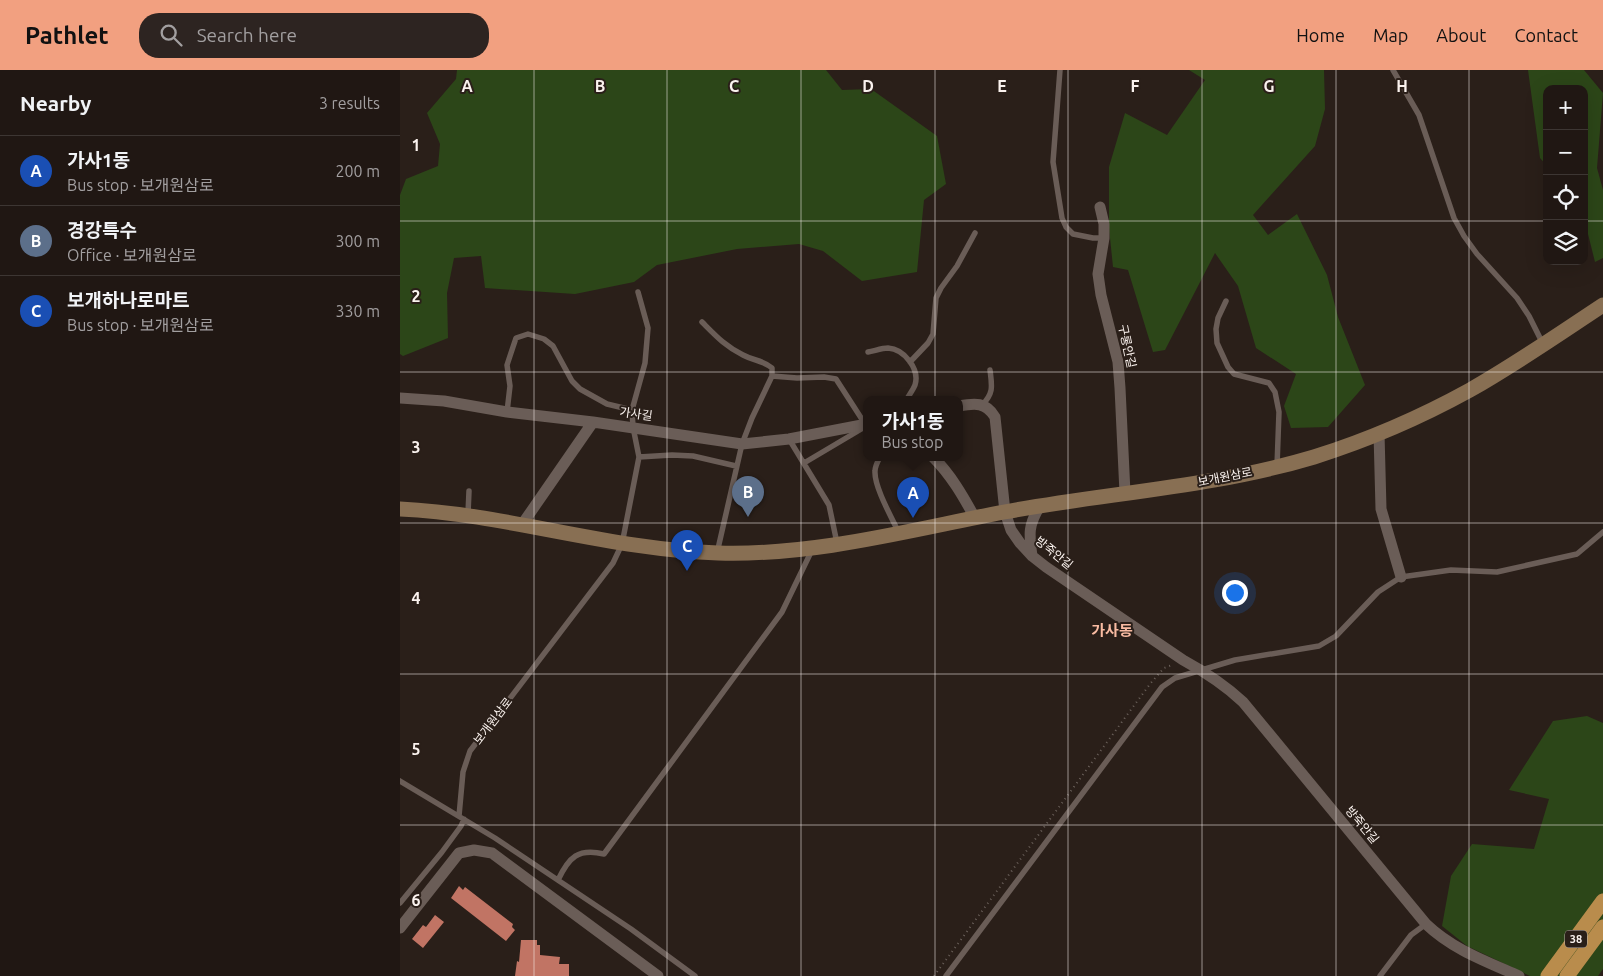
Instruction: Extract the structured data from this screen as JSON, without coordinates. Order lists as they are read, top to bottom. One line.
{"streets":{"highway":["38"],"main road":["보개원삼로"],"street":["구롱안길","가사길","방죽안길"]},"crossings":[["구롱안길","보개원삼로"],["보개원삼로","방죽안길"]],"districts":["가사동"],"page":{"header":"Pathlet","search":"Search here","nav":["Home","Map","About","Contact"],"heading":["Nearby","3 results"],"map_buttons":["+","−"],"list":[{"mark":"A","name":"가사1동","note":"Bus stop · 보개원삼로","value":"200 m"},{"mark":"B","name":"경강특수","note":"Office · 보개원삼로","value":"300 m"},{"mark":"C","name":"보개하나로마트","note":"Bus stop · 보개원삼로","value":"330 m"}],"popup":["가사1동","Bus stop"],"pins":["B","A","C"]},"grid":{"columns":["A","B","C","D","E","F","G","H"],"rows":["1","2","3","4","5","6"]}}
